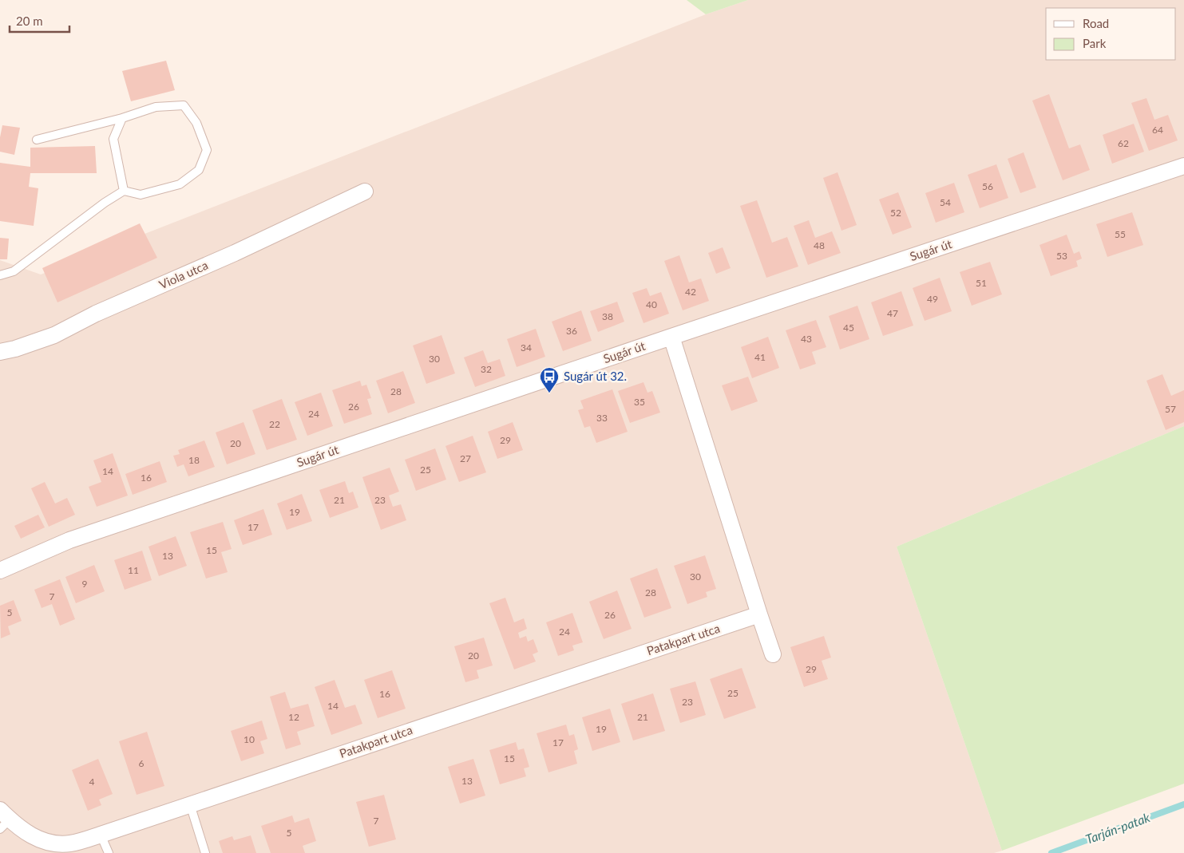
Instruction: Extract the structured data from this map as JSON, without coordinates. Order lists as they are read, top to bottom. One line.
{"streets":{"street":["Sugár út","Viola utca","Patakpart utca"]},"water":["Tarján-patak"],"places":{"bus stop":["Sugár út 32."]},"house_numbers":["64","62","56","54","52","55","48","53","51","42","49","40","47","38","45","36","43","34","41","30","32","28","35","26","57","24","33","22","29","20","27","18","25","14","16","21","23","19","17","15","13","11","30","9","28","7","5","26","24","20","29","25","16","23","14","12","21","19","10","17","15","6","13","4","7","5"],"legend":["Road","Park"],"scale_bar":"20 m"}
